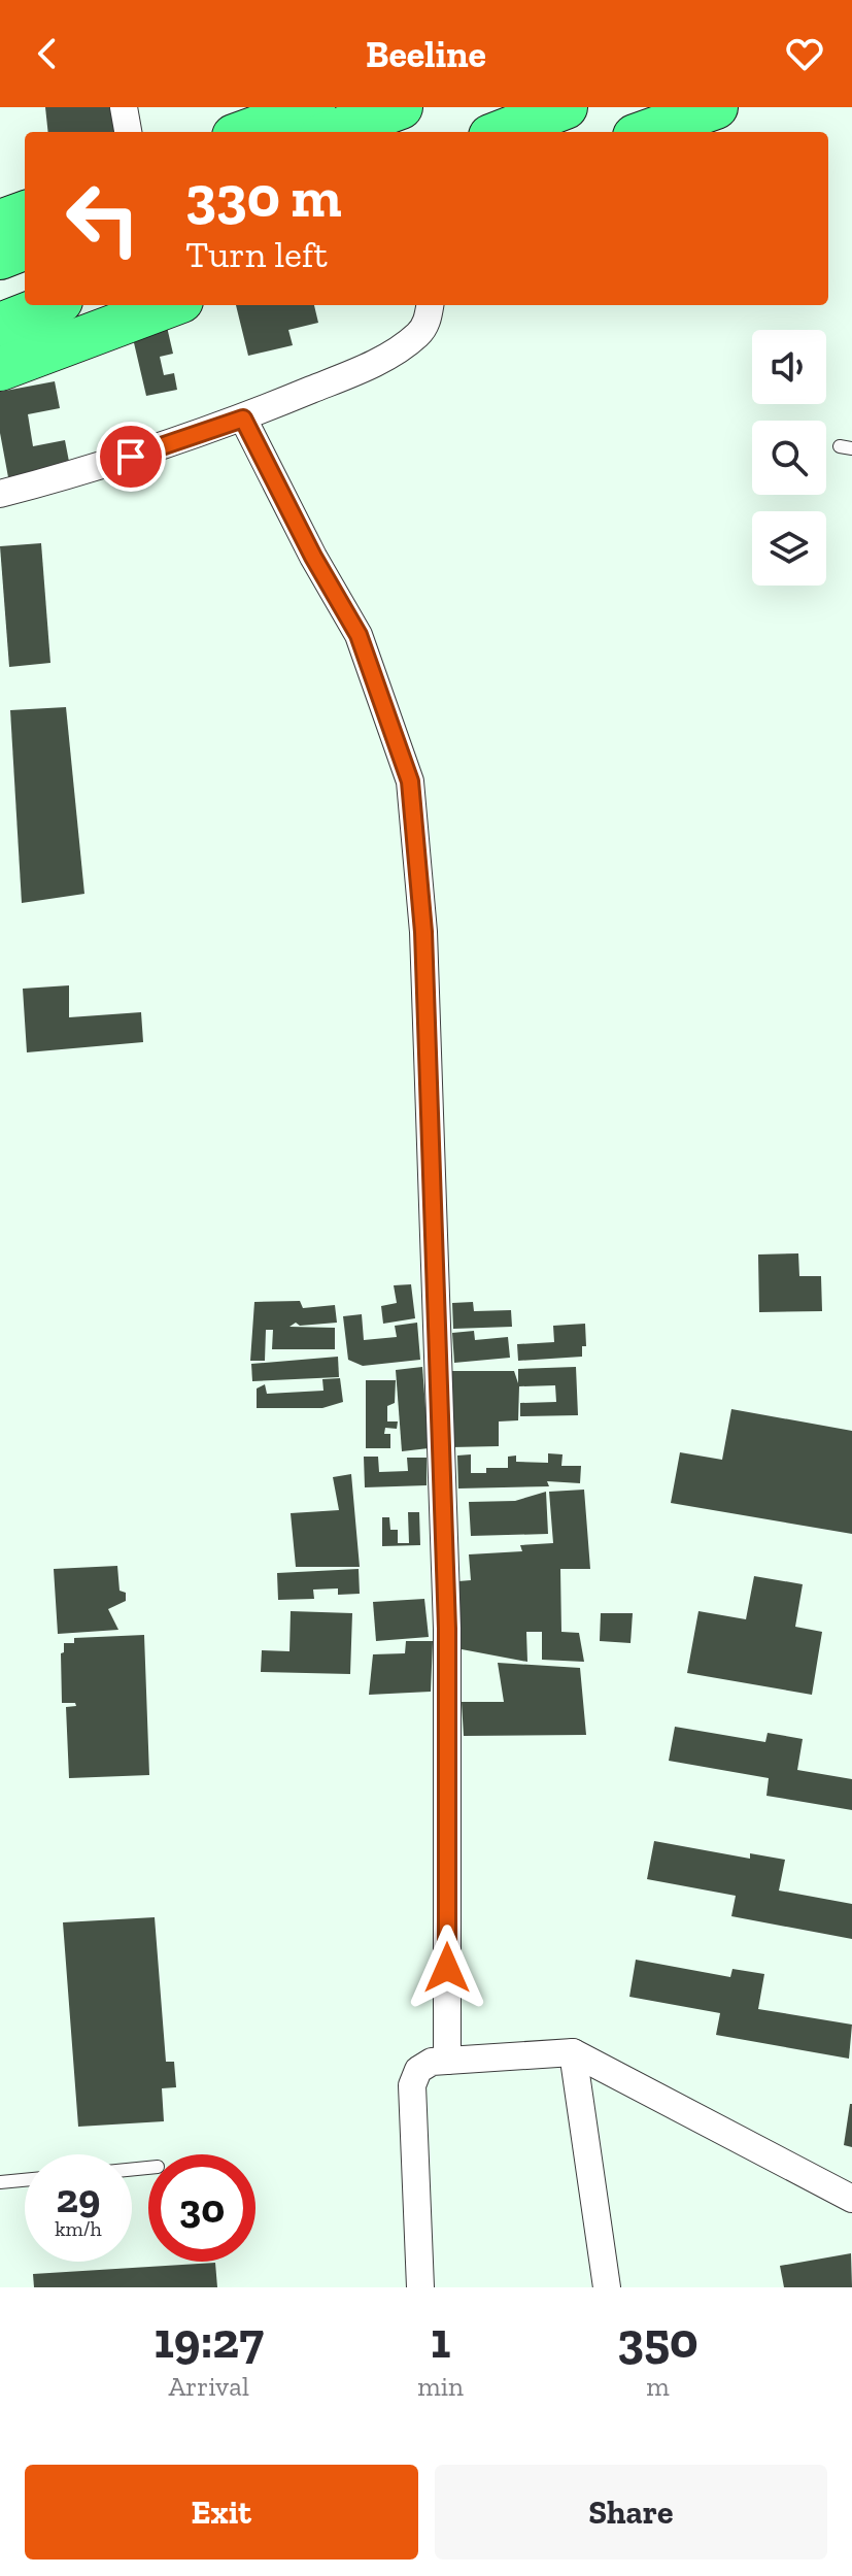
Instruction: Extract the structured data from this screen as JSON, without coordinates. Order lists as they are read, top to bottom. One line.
{"page":{"header":"Beeline","turn":["330 m","Turn left"],"speed":"29 km/h","limit":"30","eta":["19:27","Arrival","1","min","350","m"],"buttons":["Exit","Share"]}}
